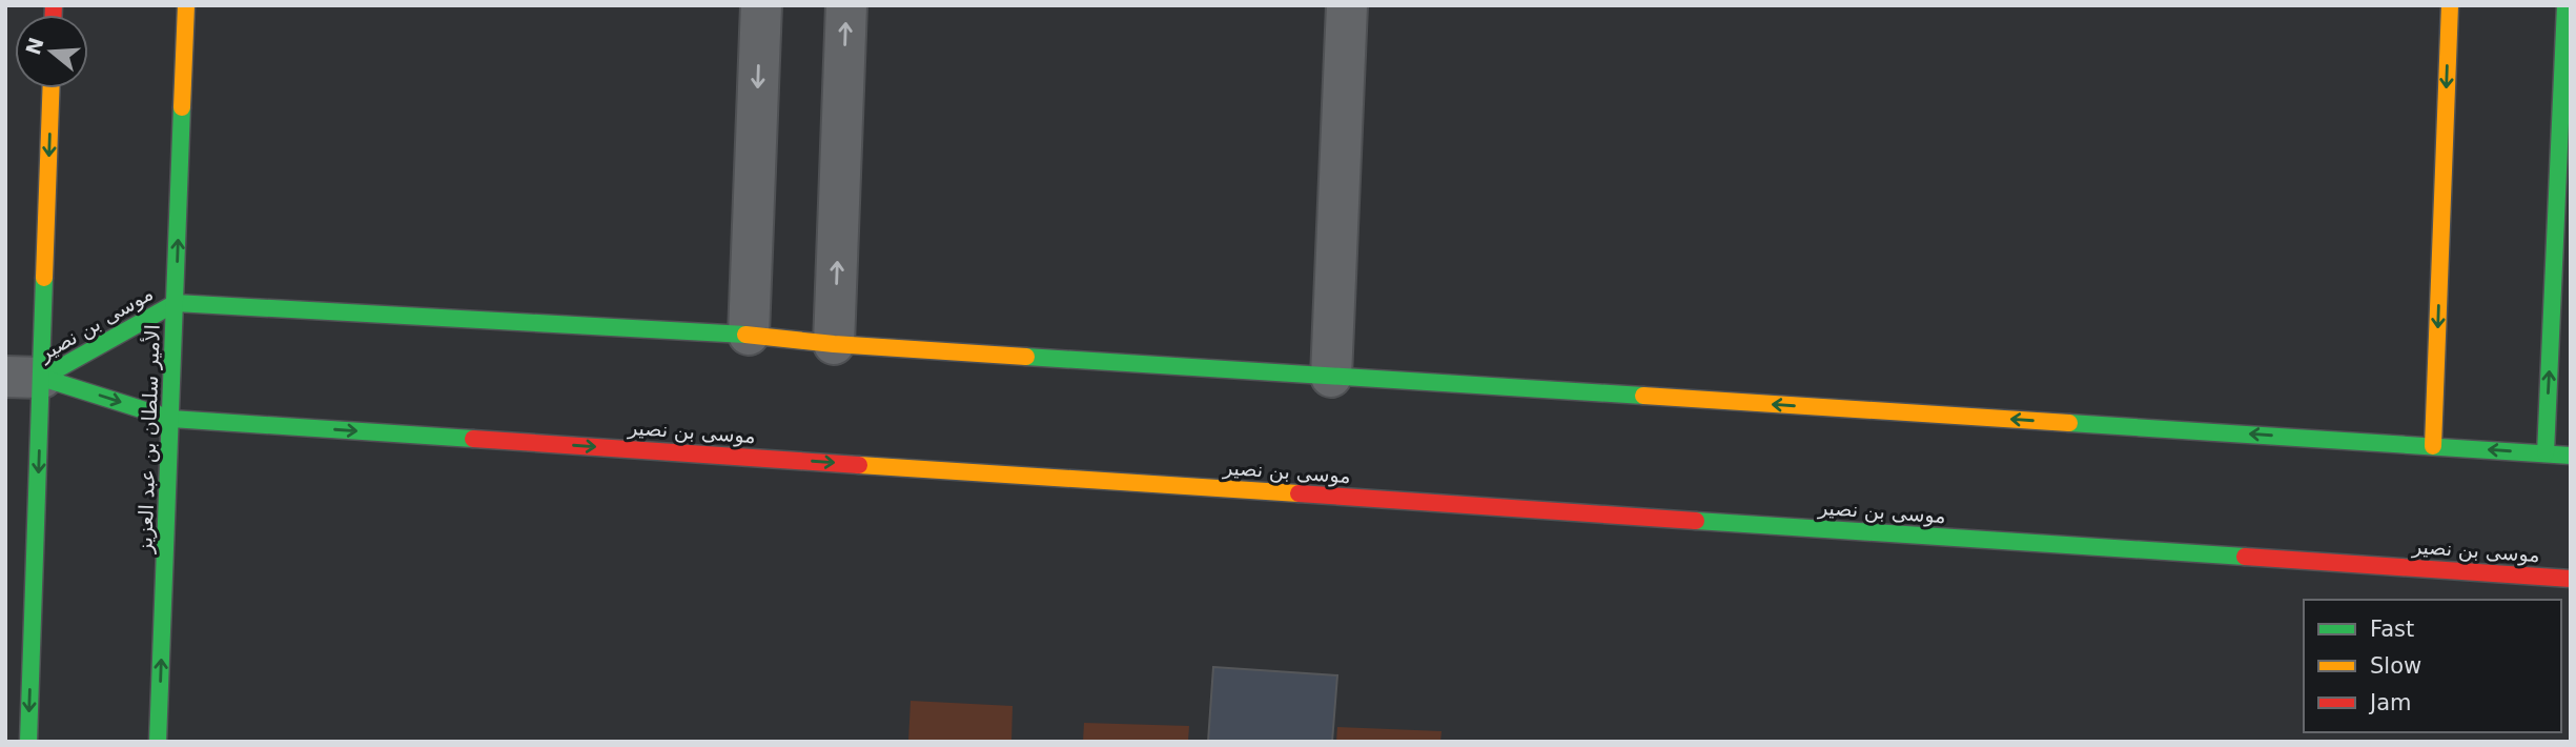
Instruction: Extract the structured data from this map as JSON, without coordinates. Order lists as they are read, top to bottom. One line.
{"streets":{"street":["موسى بن نصير","الأمير سلطان بن عبد العزيز"]},"crossings":[["موسى بن نصير","الأمير سلطان بن عبد العزيز"]],"legend":["Fast","Slow","Jam"],"north":"left"}
